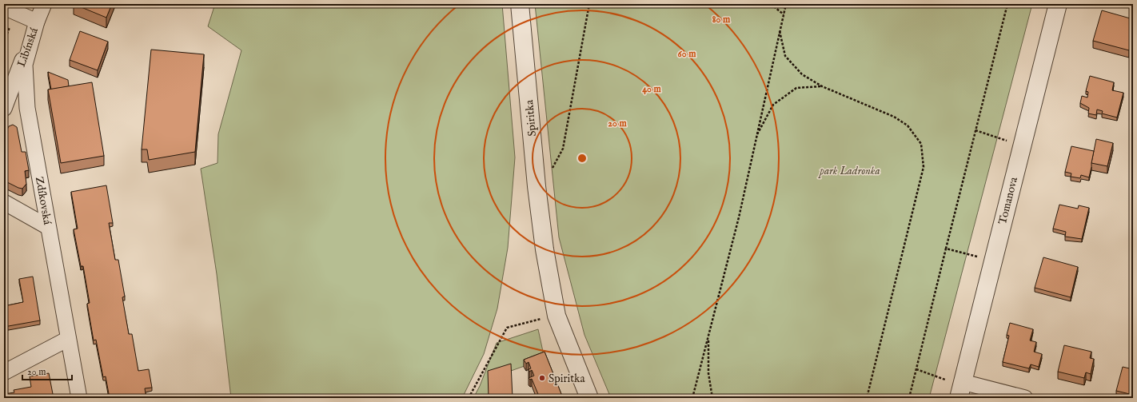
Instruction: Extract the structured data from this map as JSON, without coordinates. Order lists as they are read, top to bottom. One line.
{"streets":{"street":["Libínská","Spiritka","Zdíkovská","Tomanova"]},"crossings":[["Libínská","Zdíkovská"]],"parks":["park Ladronka"],"places":["Spiritka"],"scale_bar":"20 m","rings":["80 m","60 m","40 m","20 m"]}
